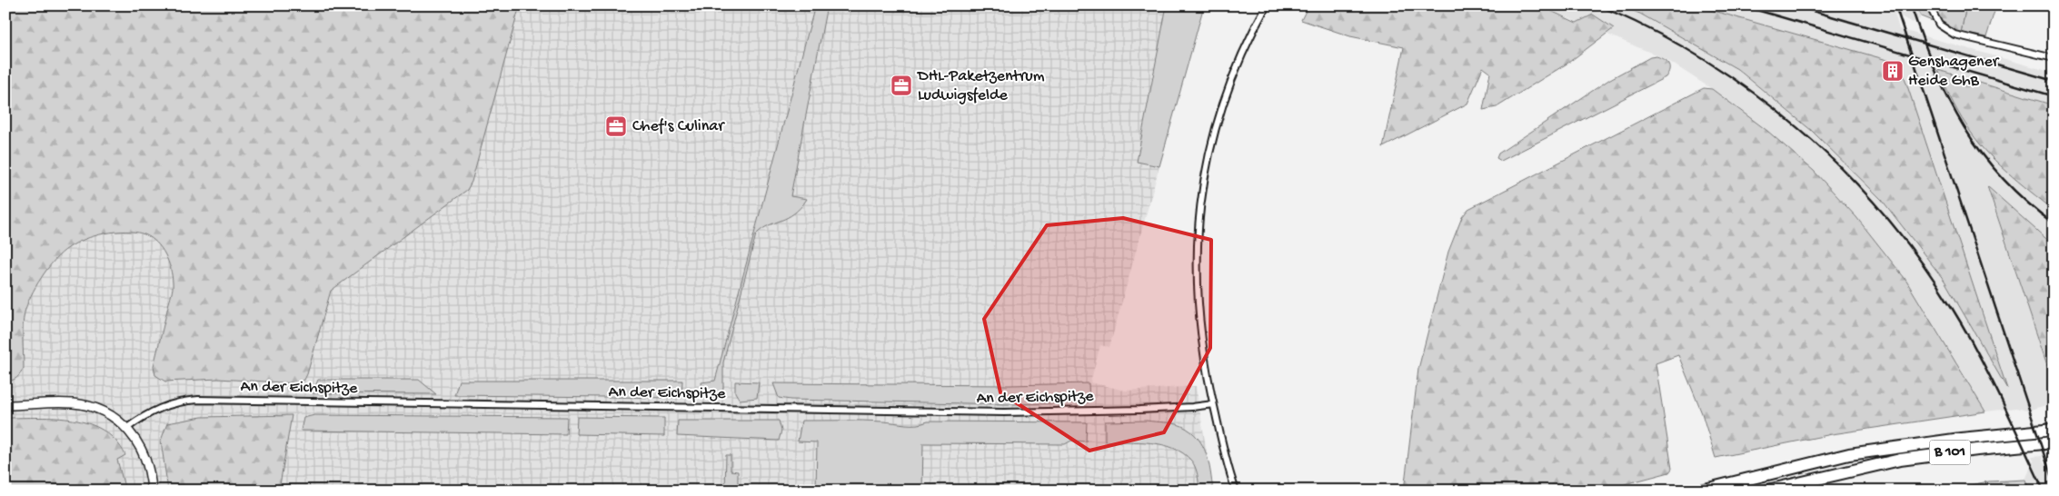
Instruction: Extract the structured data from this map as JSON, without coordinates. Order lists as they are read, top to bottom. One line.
{"streets":{"highway":["B 101"],"street":["An der Eichspitze"]},"places":{"building":["Genshagener Heide GhB"],"office":["DHL-Paketzentrum Ludwigsfelde","Chef's Culinar"]}}
